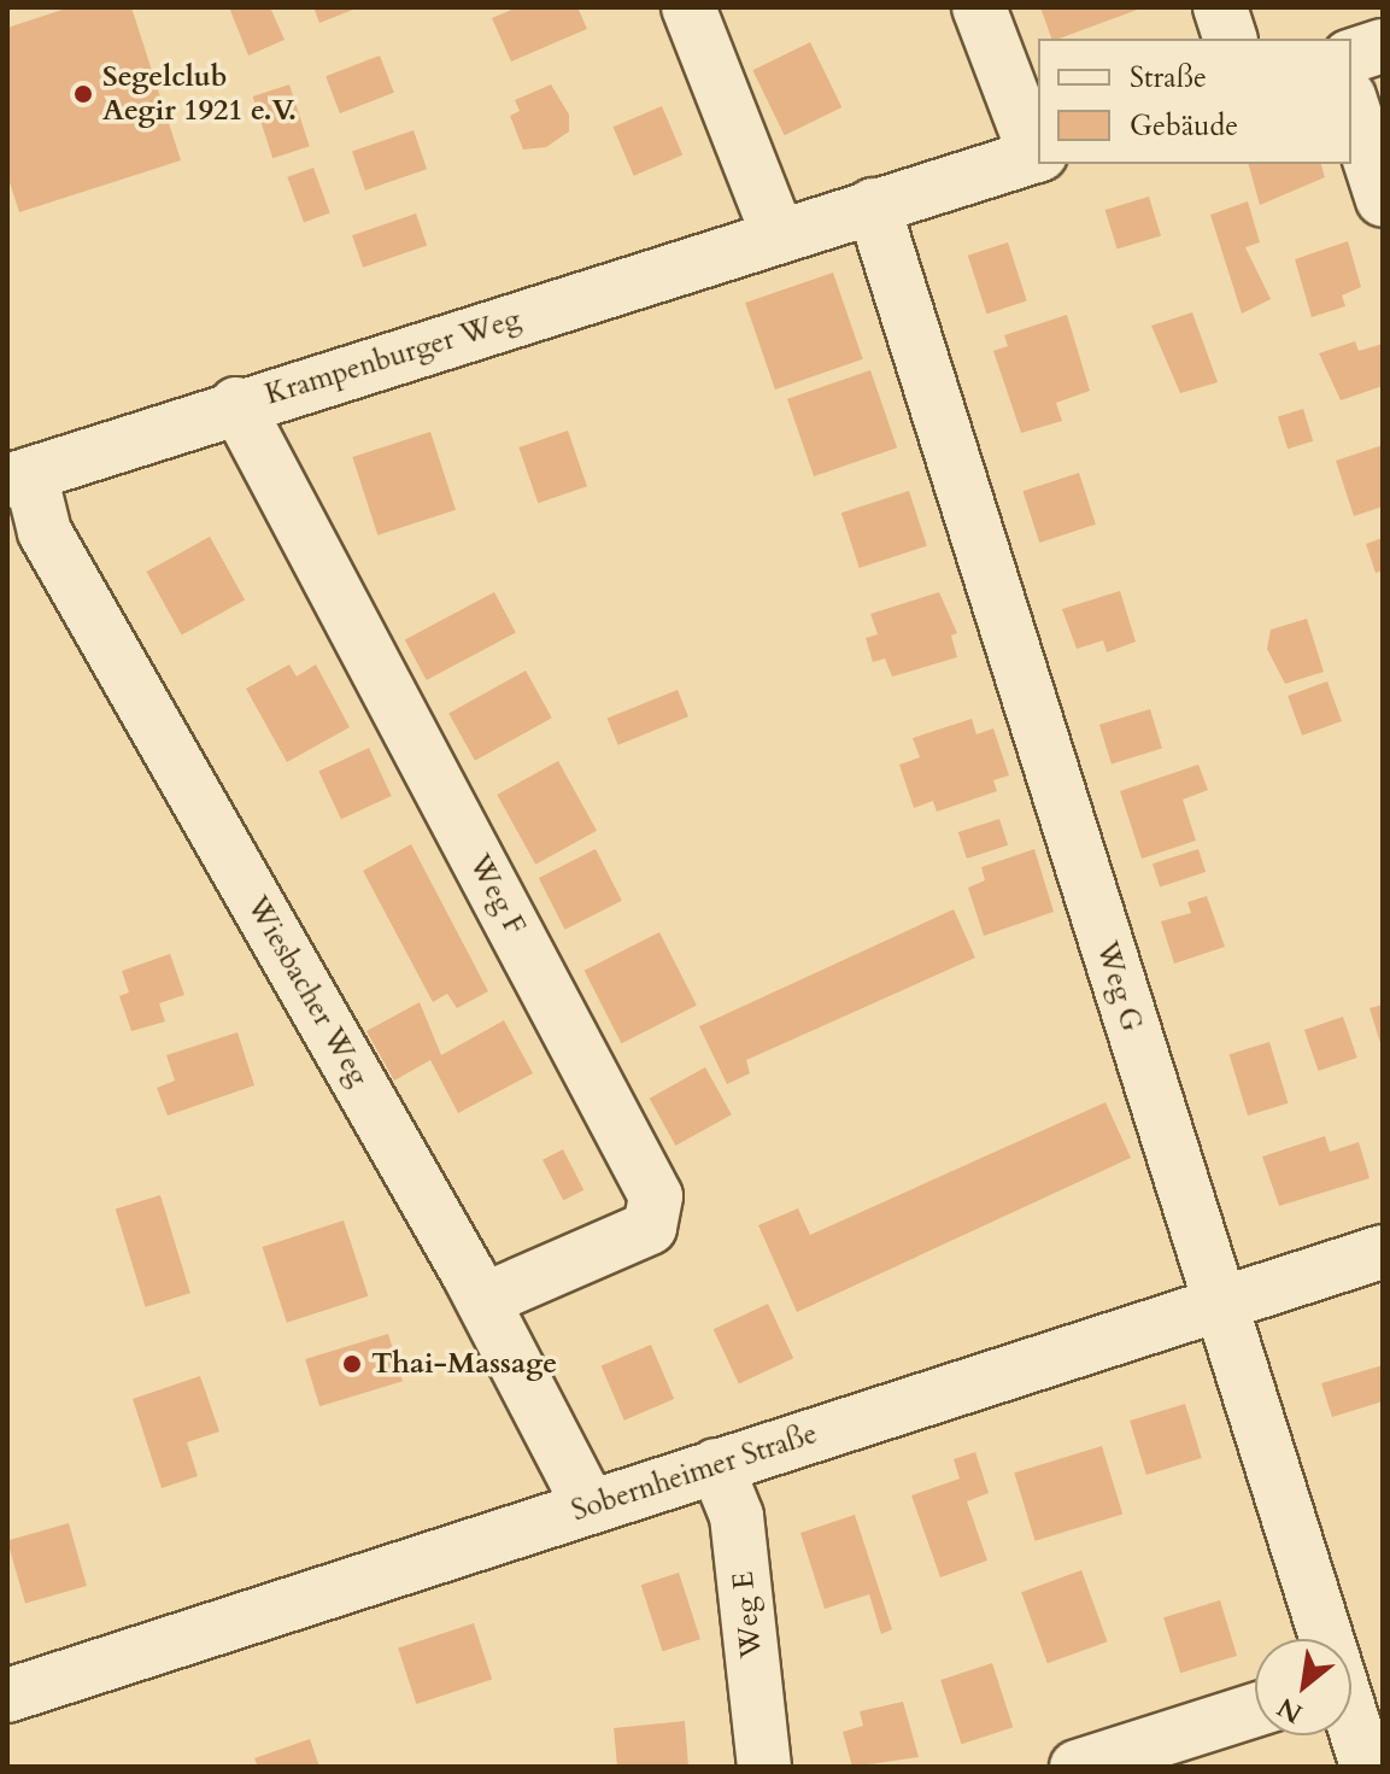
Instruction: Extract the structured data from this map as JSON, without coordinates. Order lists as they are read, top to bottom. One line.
{"streets":{"street":["Krampenburger Weg","Weg F","Weg G","Wiesbacher Weg","Sobernheimer Straße","Weg E"]},"crossings":[["Krampenburger Weg","Weg F"],["Krampenburger Weg","Weg G"],["Krampenburger Weg","Wiesbacher Weg"],["Weg F","Wiesbacher Weg"],["Weg G","Sobernheimer Straße"],["Wiesbacher Weg","Sobernheimer Straße"],["Sobernheimer Straße","Weg E"]],"places":["Segelclub Aegir 1921 e.V.","Thai-Massage"],"legend":["Straße","Gebäude"],"north":"bottom left"}
